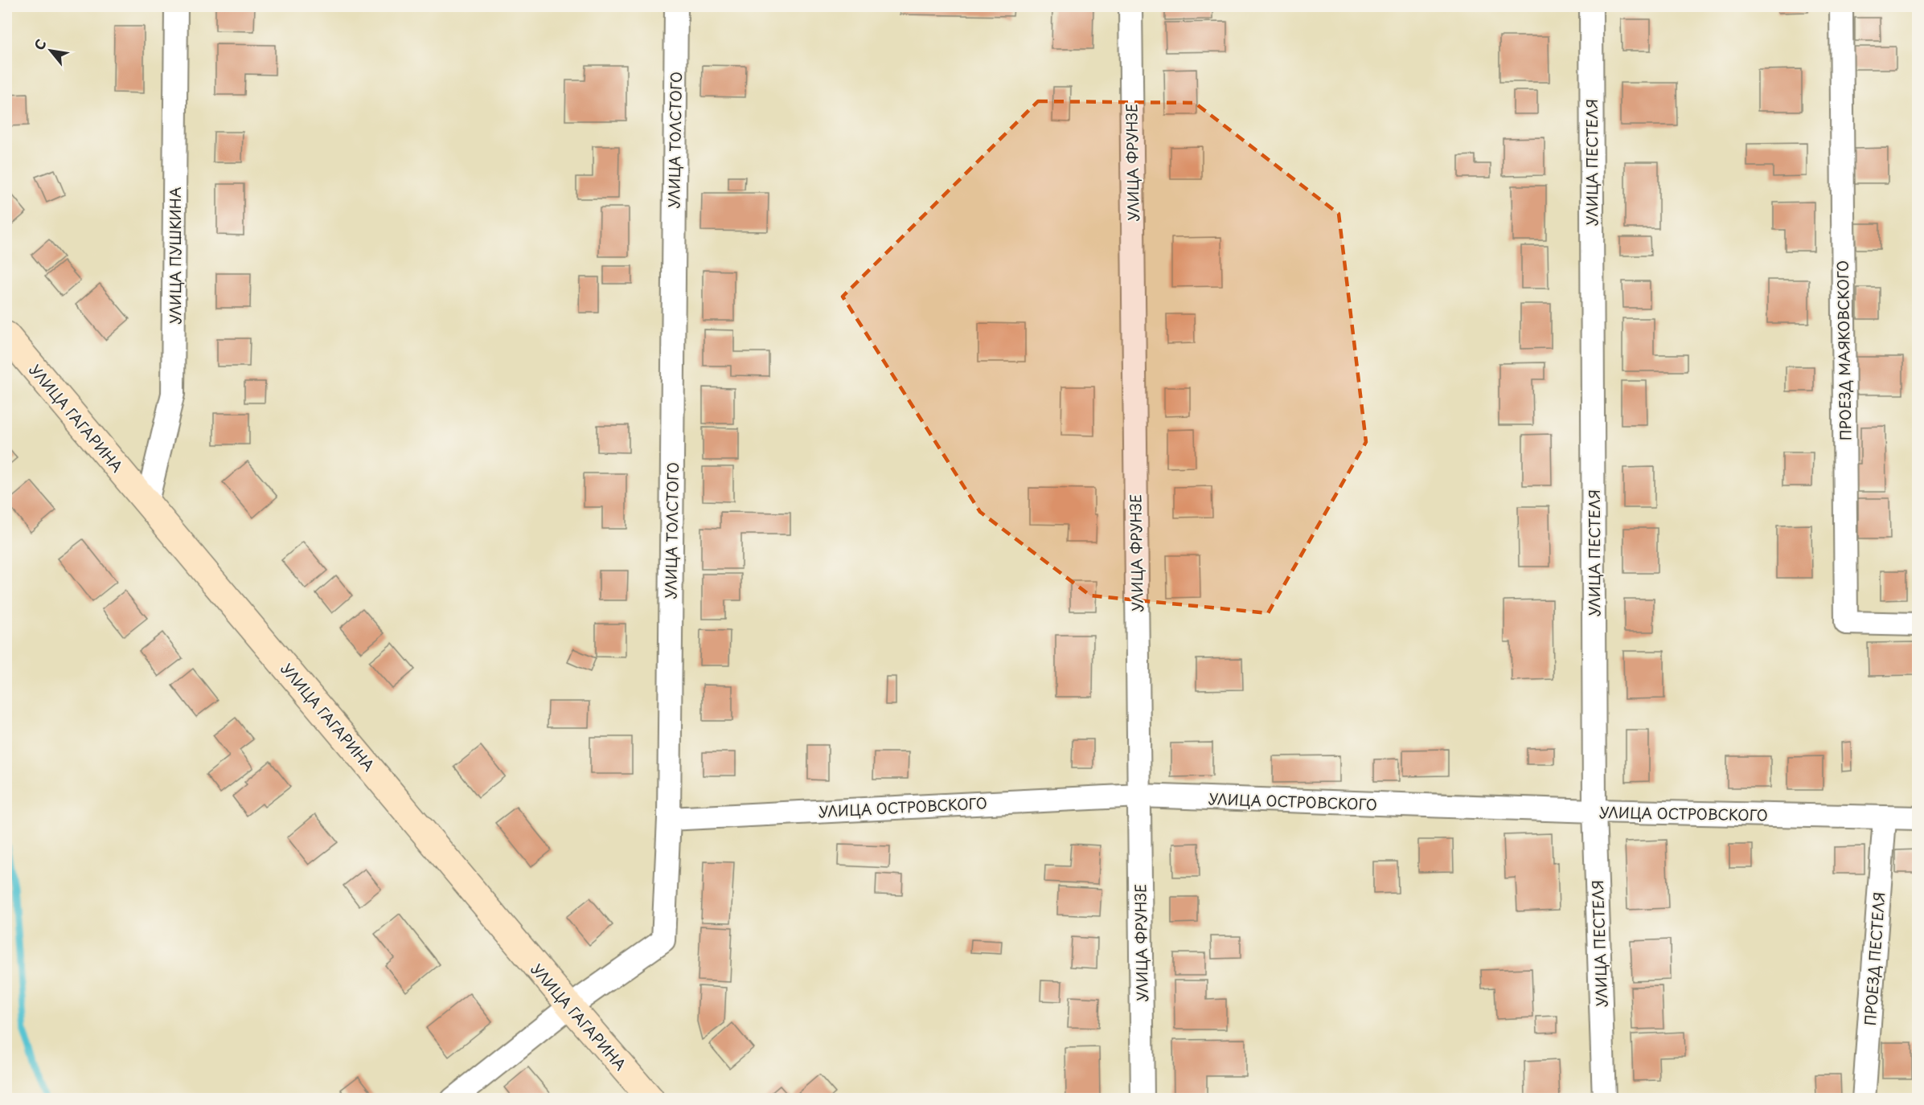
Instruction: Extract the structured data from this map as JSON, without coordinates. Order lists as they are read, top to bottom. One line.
{"streets":{"main road":["УЛИЦА ГАГАРИНА"],"street":["УЛИЦА ТОЛСТОГО","УЛИЦА ФРУНЗЕ","УЛИЦА ПЕСТЕЛЯ","УЛИЦА ПУШКИНА","ПРОЕЗД МАЯКОВСКОГО","УЛИЦА ОСТРОВСКОГО","ПРОЕЗД ПЕСТЕЛЯ"]},"crossings":[["УЛИЦА ТОЛСТОГО","УЛИЦА ГАГАРИНА"],["УЛИЦА ТОЛСТОГО","УЛИЦА ОСТРОВСКОГО"],["УЛИЦА ФРУНЗЕ","УЛИЦА ОСТРОВСКОГО"],["УЛИЦА ПЕСТЕЛЯ","УЛИЦА ОСТРОВСКОГО"],["УЛИЦА ПУШКИНА","УЛИЦА ГАГАРИНА"],["УЛИЦА ОСТРОВСКОГО","ПРОЕЗД ПЕСТЕЛЯ"]],"north":"top left"}
